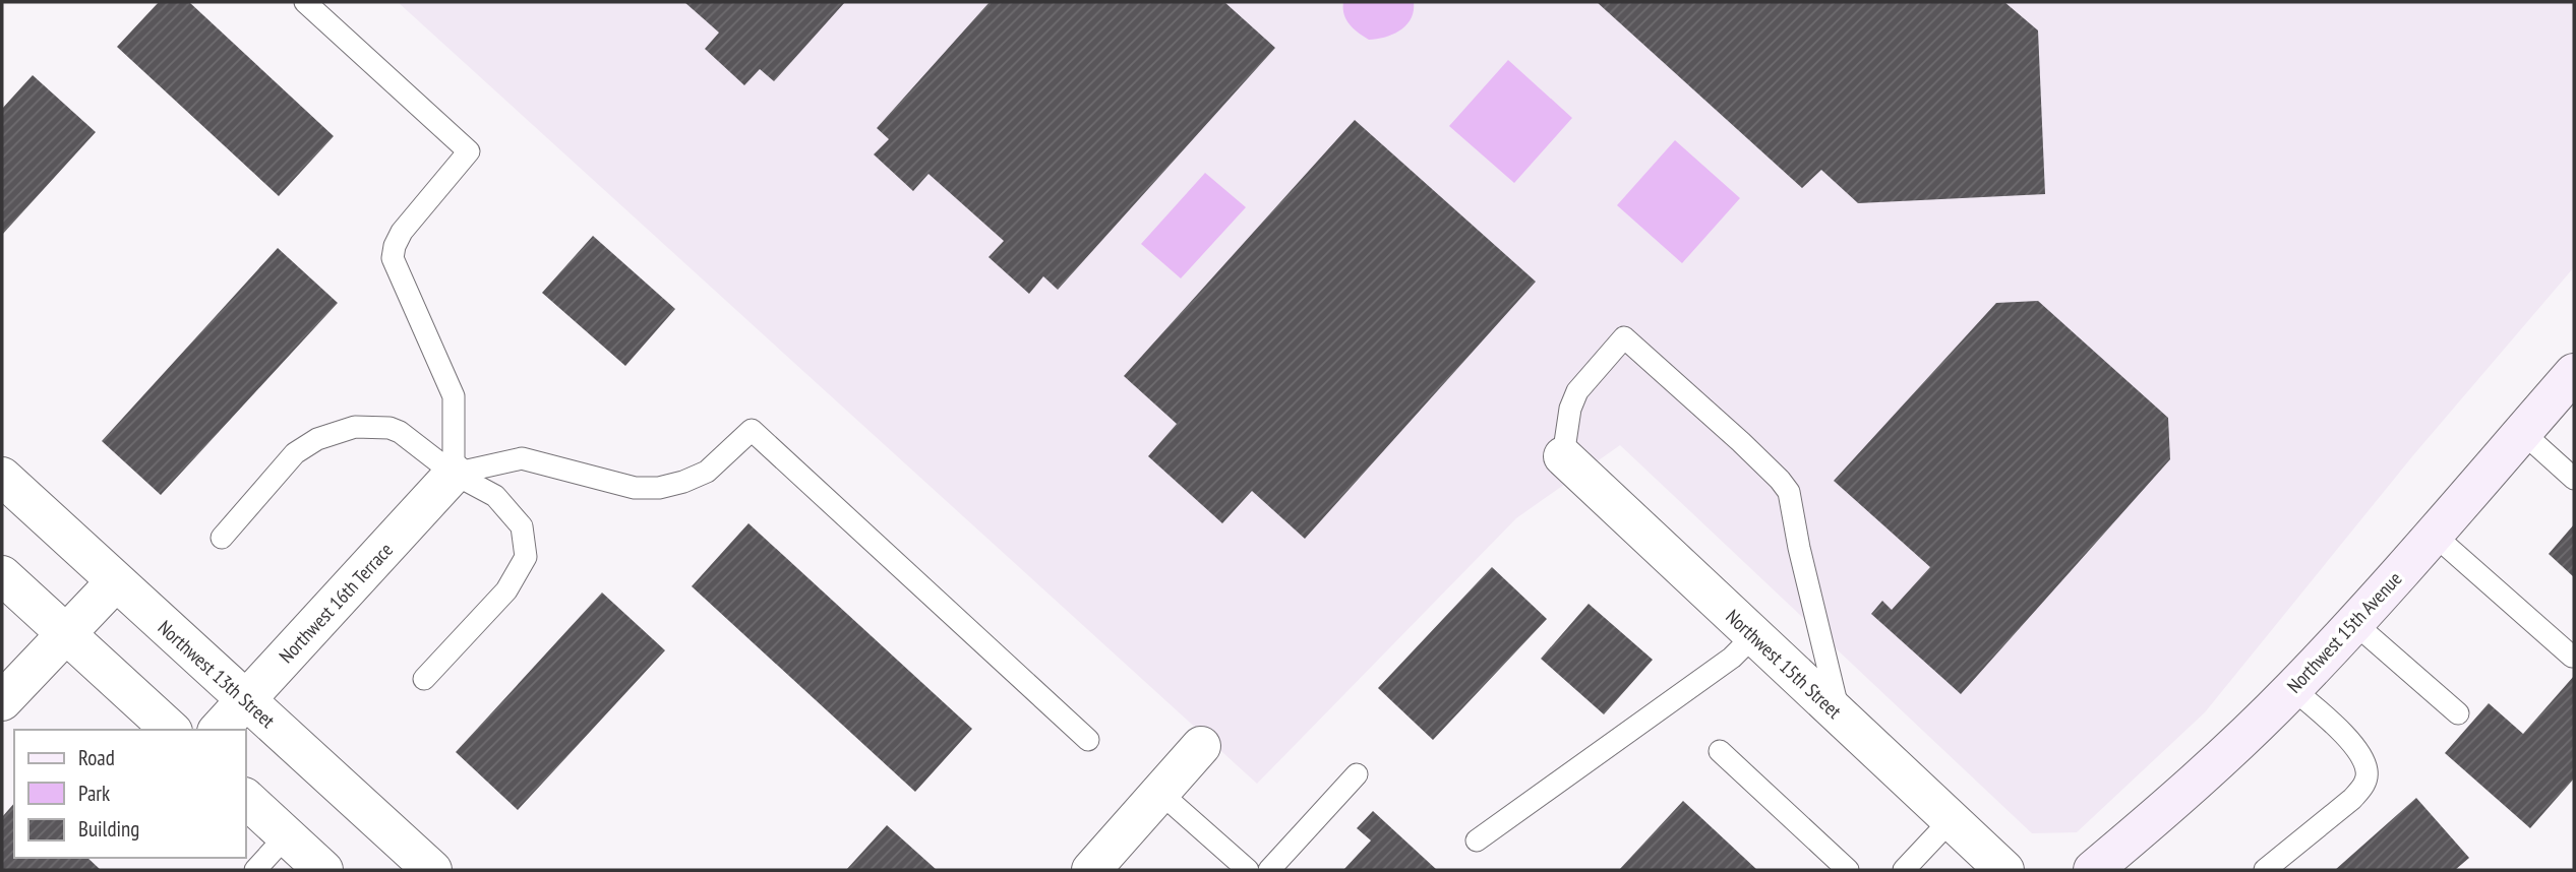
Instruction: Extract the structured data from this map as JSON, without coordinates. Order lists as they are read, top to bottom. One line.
{"streets":{"street":["Northwest 16th Terrace","Northwest 15th Avenue","Northwest 15th Street","Northwest 13th Street"]},"crossings":[["Northwest 16th Terrace","Northwest 13th Street"]],"legend":["Road","Park","Building"]}
